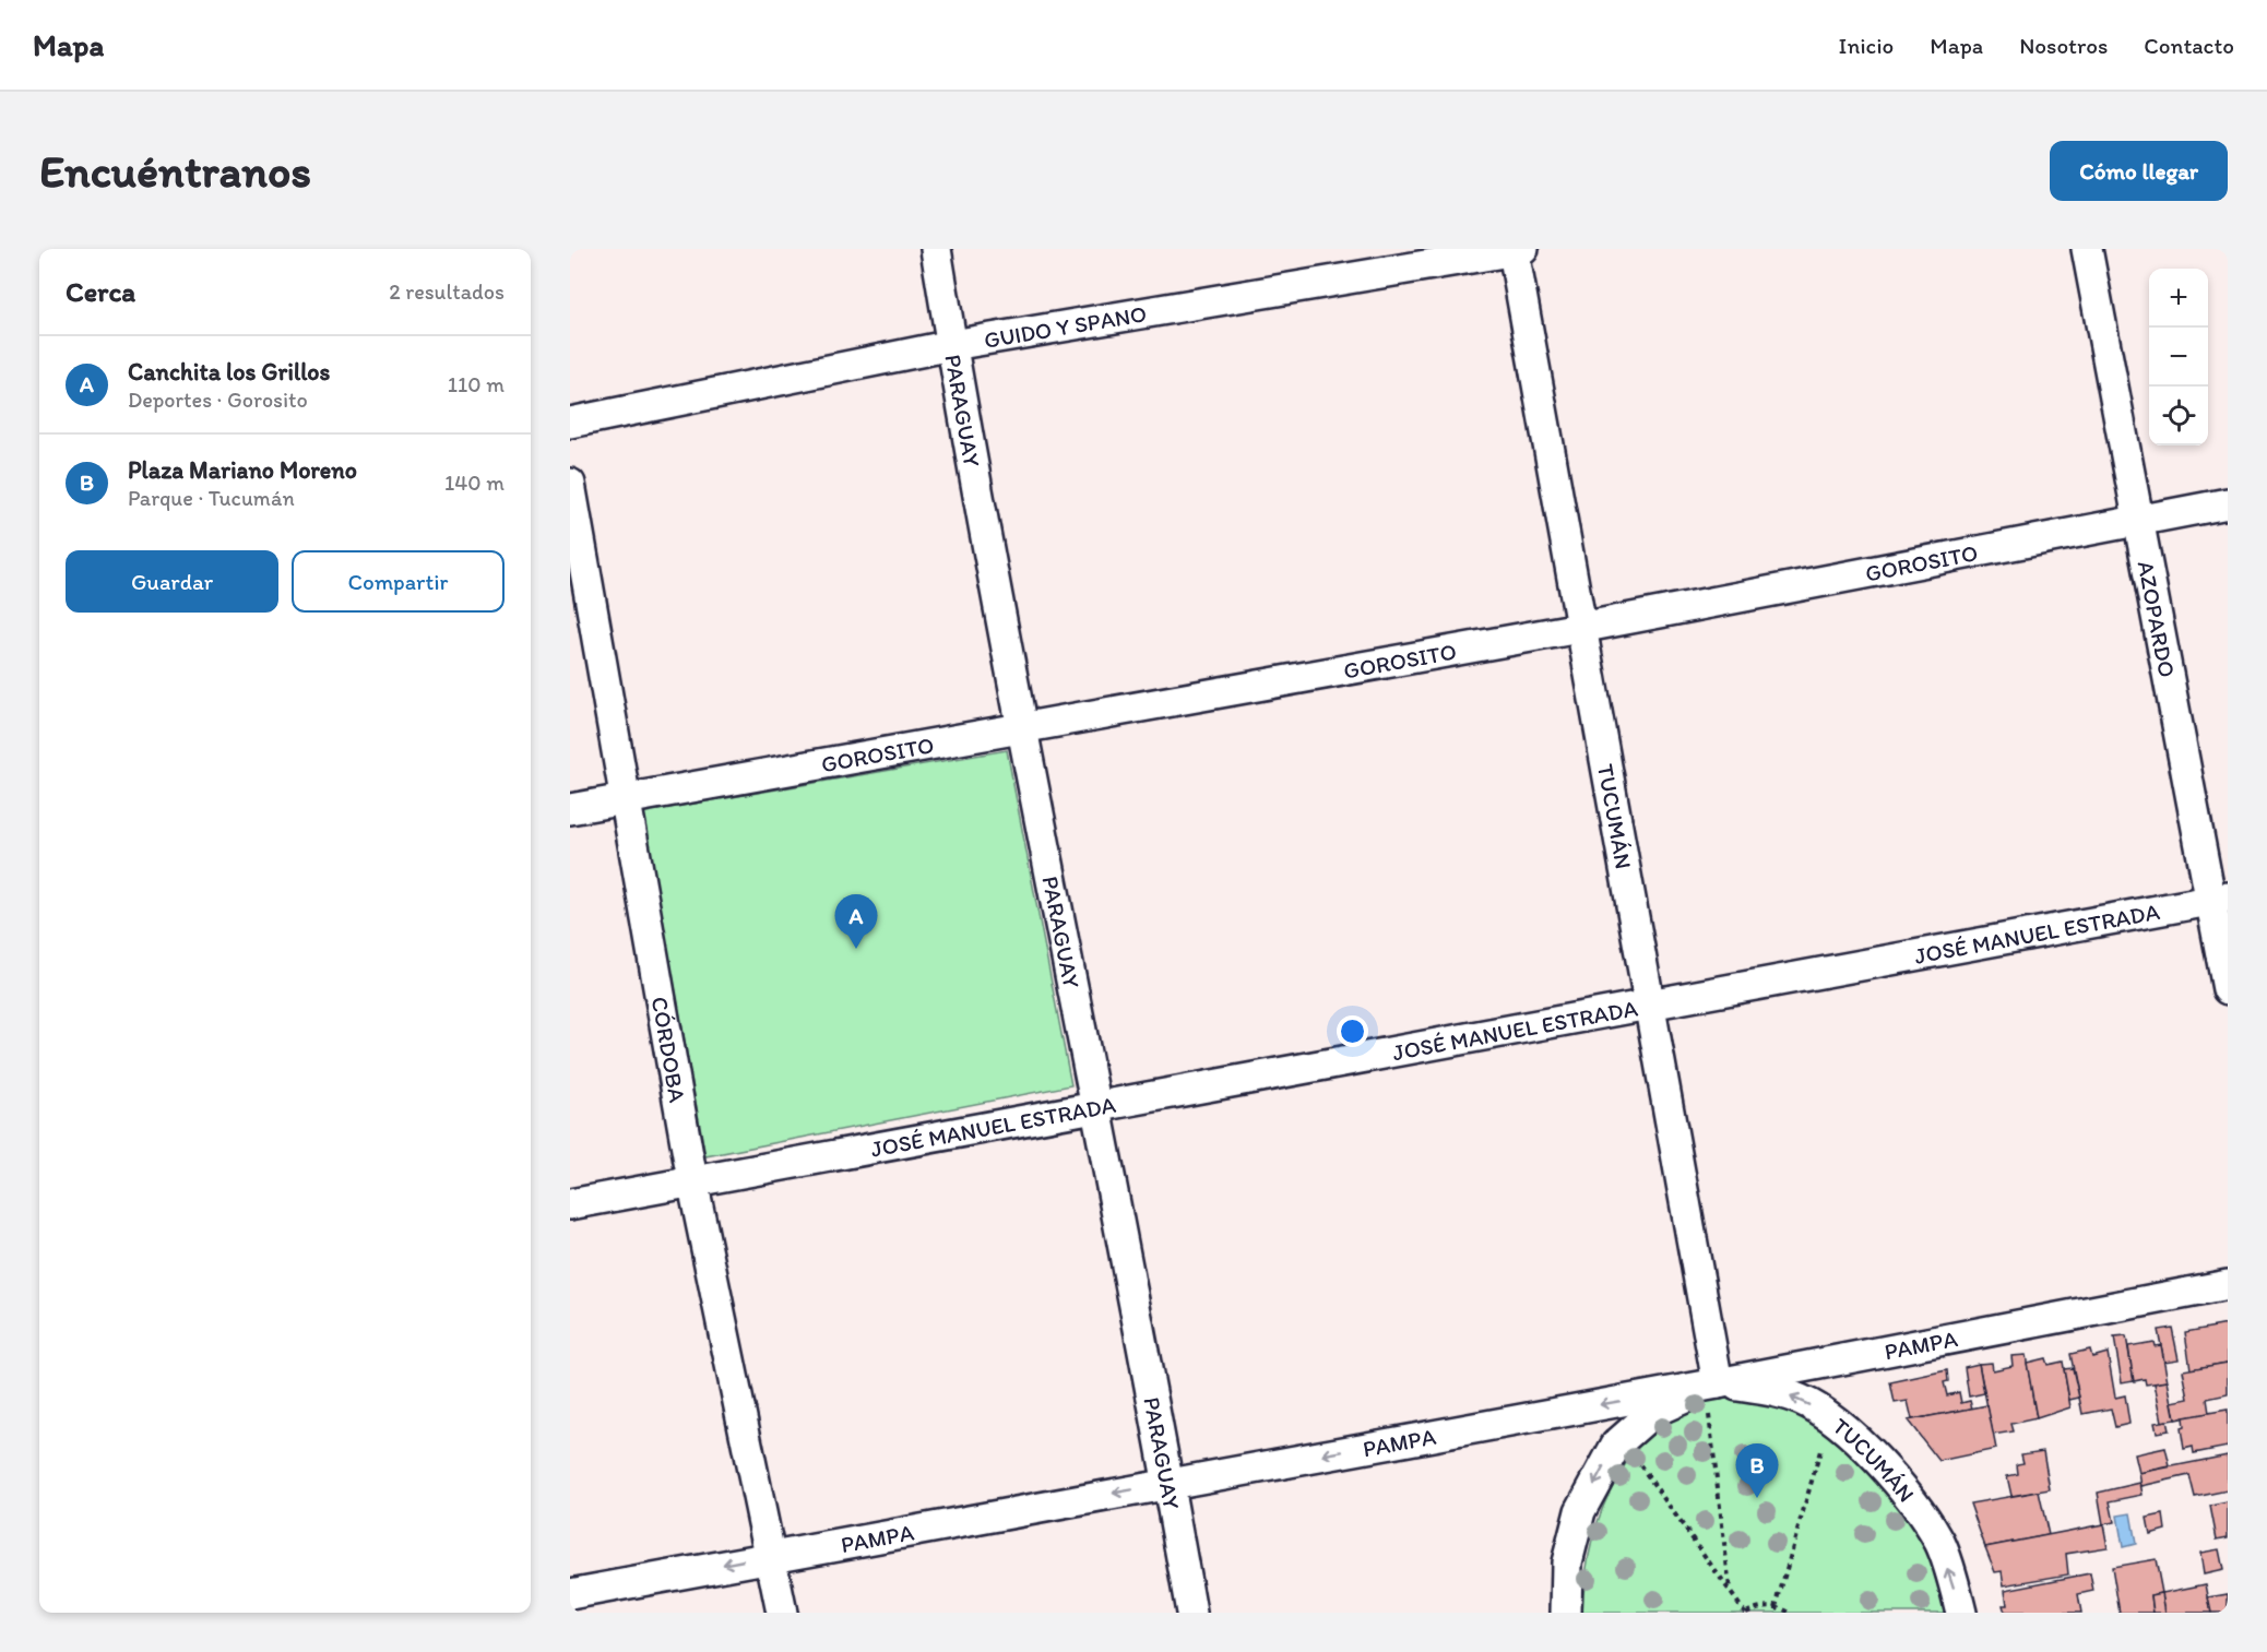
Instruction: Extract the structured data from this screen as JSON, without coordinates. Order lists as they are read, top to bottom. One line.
{"streets":{"street":["GUIDO Y SPANO","PARAGUAY","GOROSITO","AZOPARDO","TUCUMÁN","JOSÉ MANUEL ESTRADA","CÓRDOBA","PAMPA"]},"crossings":[["GUIDO Y SPANO","PARAGUAY"],["GUIDO Y SPANO","TUCUMÁN"],["PARAGUAY","GOROSITO"],["PARAGUAY","JOSÉ MANUEL ESTRADA"],["PARAGUAY","PAMPA"],["GOROSITO","AZOPARDO"],["GOROSITO","TUCUMÁN"],["GOROSITO","CÓRDOBA"],["AZOPARDO","JOSÉ MANUEL ESTRADA"],["TUCUMÁN","JOSÉ MANUEL ESTRADA"],["TUCUMÁN","PAMPA"],["JOSÉ MANUEL ESTRADA","CÓRDOBA"],["CÓRDOBA","PAMPA"]],"one_way":["PAMPA"],"page":{"header":"Mapa","nav":["Inicio","Mapa","Nosotros","Contacto"],"buttons":["Cómo llegar",["Guardar","Compartir"]],"title":"Encuéntranos","heading":["Cerca","2 resultados"],"map_buttons":["+","−"],"list":[{"mark":"A","name":"Canchita los Grillos","note":"Deportes · Gorosito","value":"110 m"},{"mark":"B","name":"Plaza Mariano Moreno","note":"Parque · Tucumán","value":"140 m"}],"pins":["A","B"]}}
